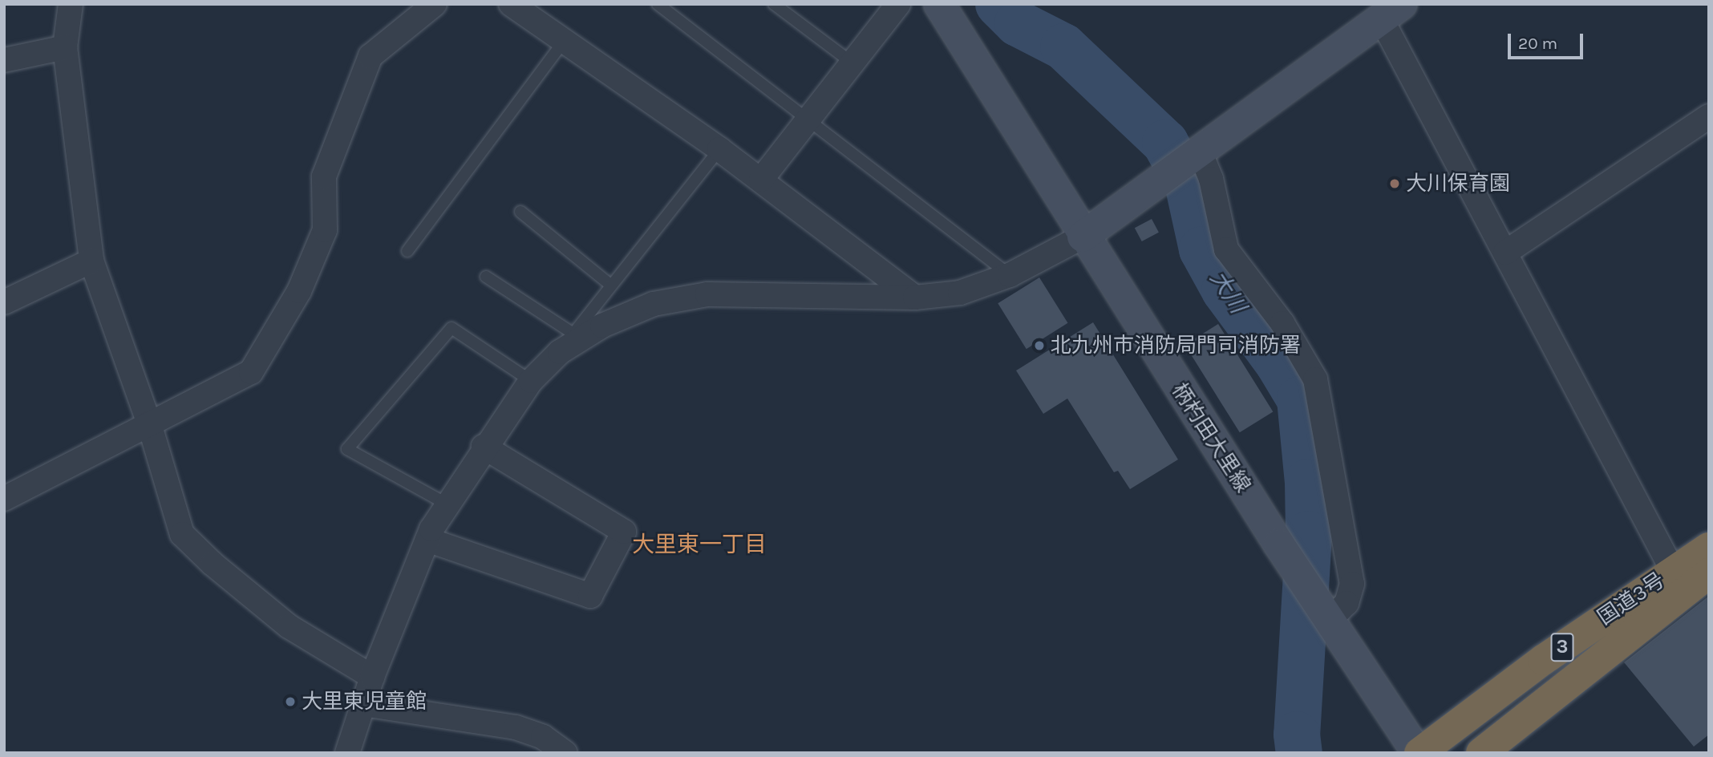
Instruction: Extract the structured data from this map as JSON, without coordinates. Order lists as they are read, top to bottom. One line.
{"streets":{"highway":["国道3号","3"],"main road":["柄杓田大里線"]},"crossings":[["柄杓田大里線","国道3号"]],"districts":["大里東一丁目"],"water":["大川"],"places":["大川保育園","北九州市消防局門司消防署","大里東児童館"],"scale_bar":"20 m"}
